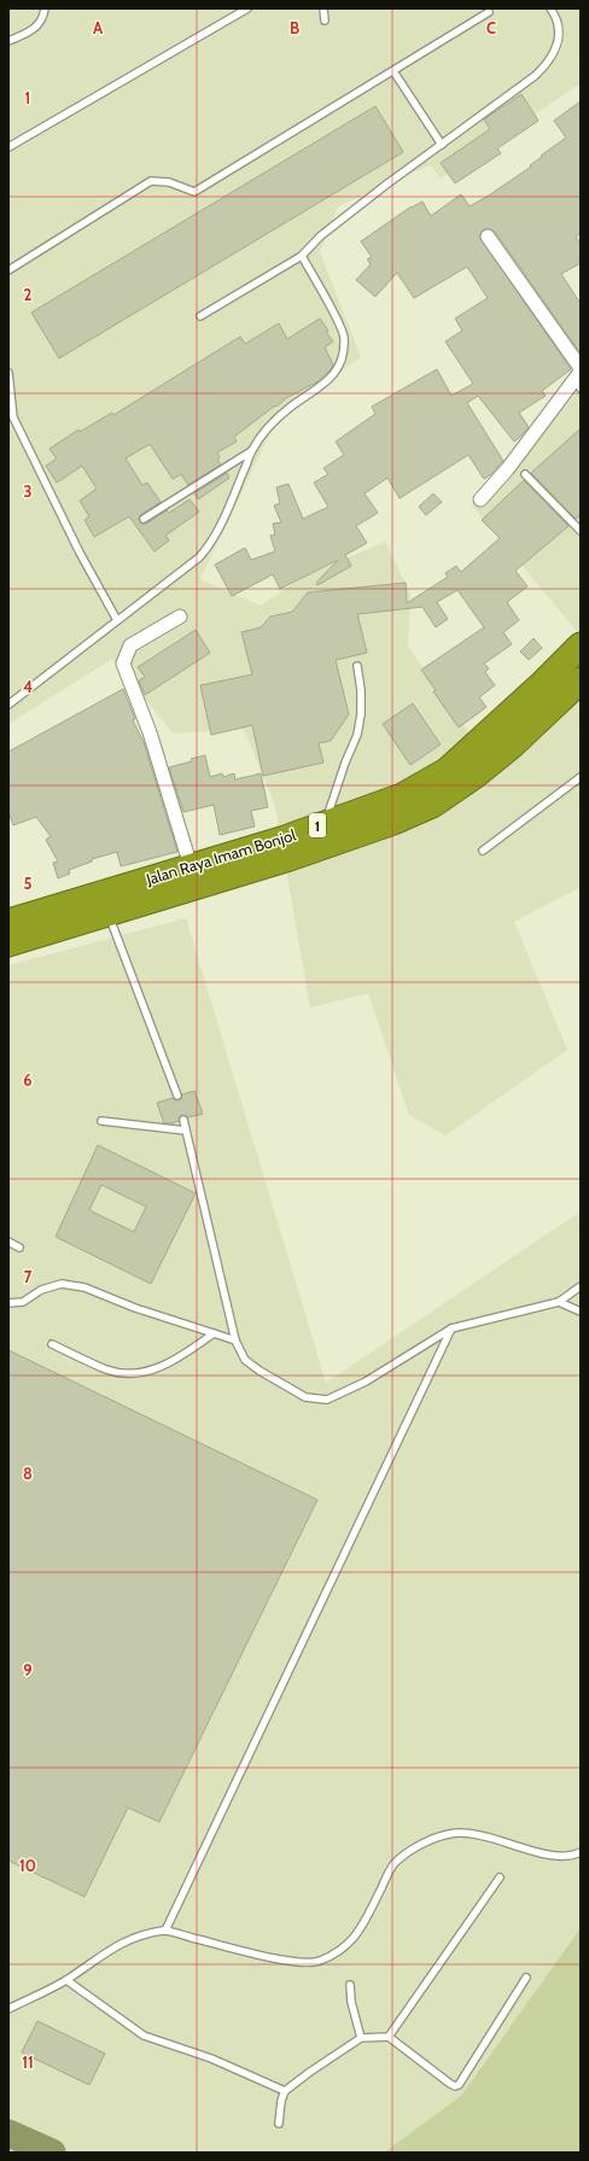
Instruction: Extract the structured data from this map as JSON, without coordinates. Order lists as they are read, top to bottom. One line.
{"streets":{"highway":["1","Jalan Raya Imam Bonjol"]},"grid":{"columns":["A","B","C"],"rows":["1","2","3","4","5","6","7","8","9","10","11"]}}
